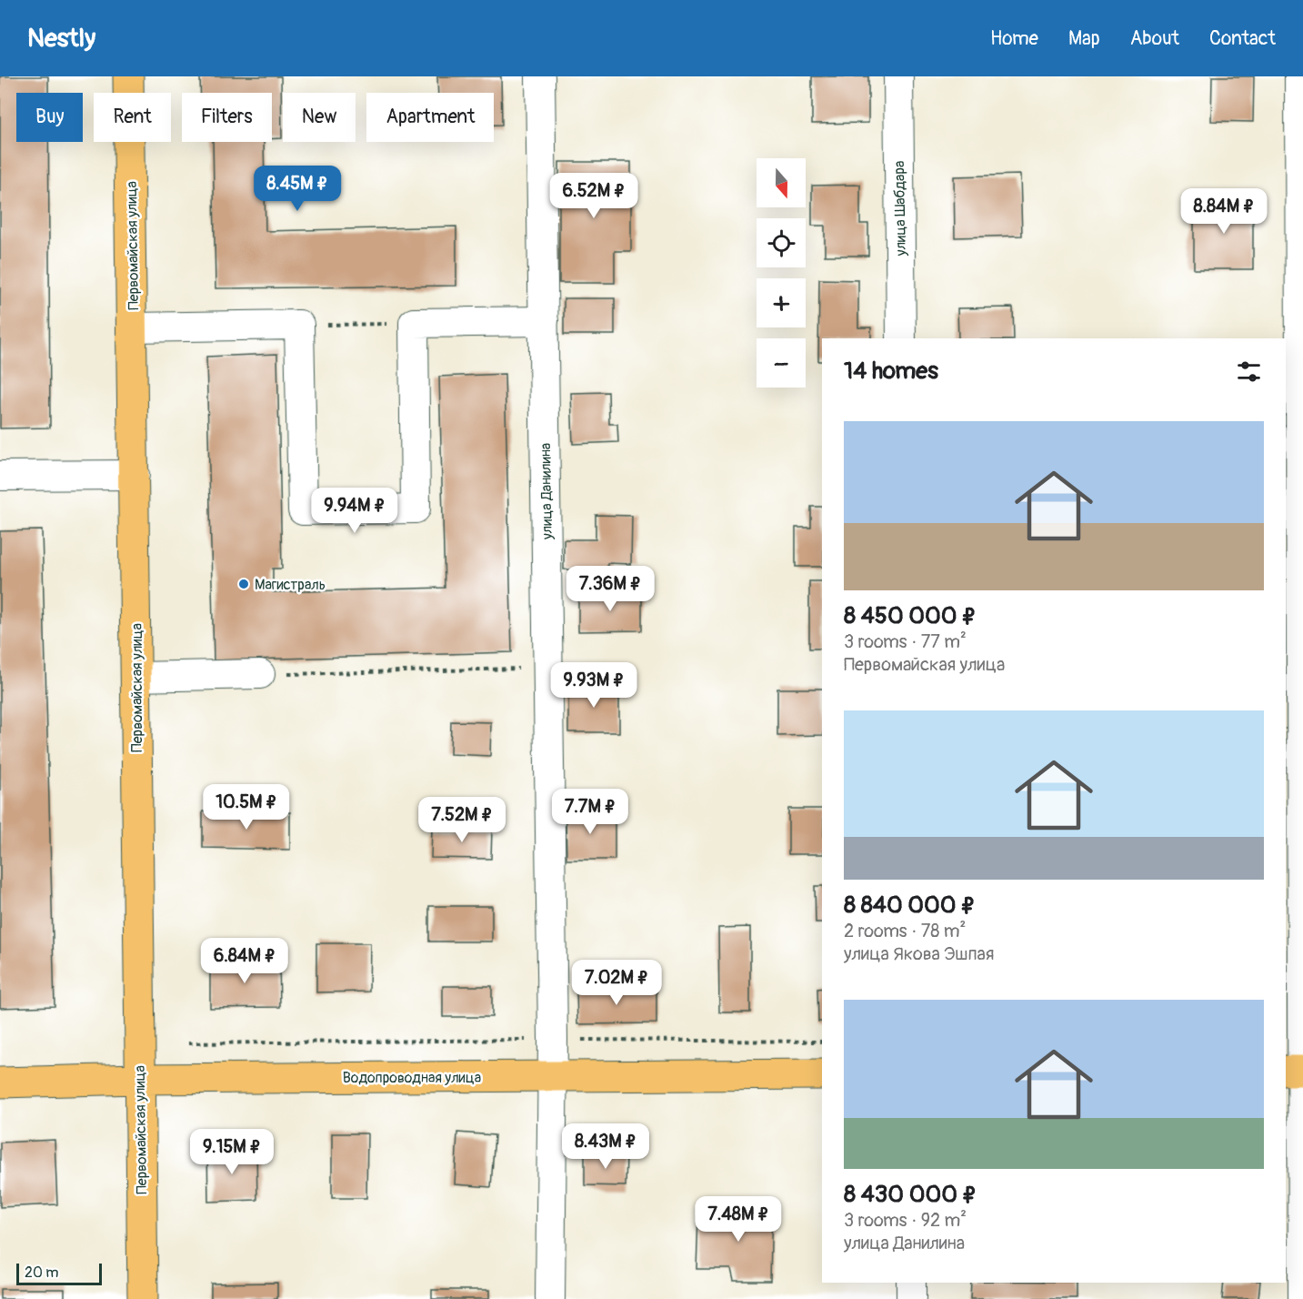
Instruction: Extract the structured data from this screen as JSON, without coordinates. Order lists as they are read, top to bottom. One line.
{"streets":{"main road":["Первомайская улица","Водопроводная улица"],"street":["улица Шабдара","улица Данилина"]},"crossings":[["Первомайская улица","Водопроводная улица"],["улица Данилина","Водопроводная улица"]],"places":["Магистраль"],"scale_bar":"20 m","north":"bottom","page":{"header":"Nestly","nav":["Home","Map","About","Contact"],"chip":["Buy","Rent","Filters","New","Apartment"],"map_buttons":["+","−"],"price":["8.45M ₽","6.52M ₽","8.84M ₽","9.94M ₽","7.36M ₽","9.93M ₽","10.5M ₽","7.7M ₽","7.52M ₽","6.84M ₽","7.02M ₽","8.43M ₽","9.15M ₽","7.48M ₽"],"heading":"14 homes","list":[{"name":"8 450 000 ₽","note":"3 rooms · 77 m² · Первомайская улица"},{"name":"8 840 000 ₽","note":"2 rooms · 78 m² · улица Якова Эшпая"},{"name":"8 430 000 ₽","note":"3 rooms · 92 m² · улица Данилина"}],"scale":"20 m"}}
